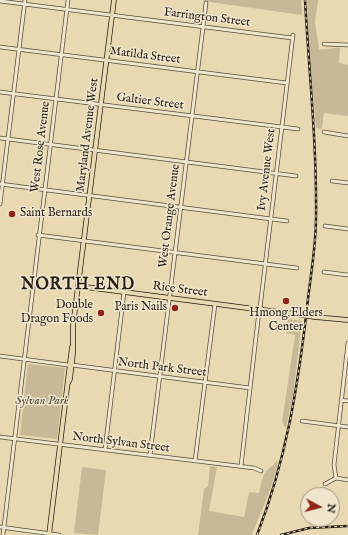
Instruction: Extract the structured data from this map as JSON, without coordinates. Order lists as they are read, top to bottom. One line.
{"streets":{"main road":["Maryland Avenue West","Rice Street"],"street":["Farrington Street","Matilda Street","Galtier Street","West Rose Avenue","Ivy Avenue West","West Orange Avenue","North Park Street","North Sylvan Street"]},"crossings":[["Farrington Street","Maryland Avenue West"],["Farrington Street","West Rose Avenue"],["Farrington Street","Ivy Avenue West"],["Farrington Street","West Orange Avenue"],["Matilda Street","Maryland Avenue West"],["Matilda Street","West Rose Avenue"],["Matilda Street","Ivy Avenue West"],["Matilda Street","West Orange Avenue"],["Galtier Street","Maryland Avenue West"],["Galtier Street","West Rose Avenue"],["Galtier Street","Ivy Avenue West"],["Galtier Street","West Orange Avenue"],["Maryland Avenue West","Rice Street"],["Maryland Avenue West","North Park Street"],["Maryland Avenue West","North Sylvan Street"],["West Rose Avenue","North Park Street"],["West Rose Avenue","North Sylvan Street"],["Ivy Avenue West","Rice Street"],["Ivy Avenue West","North Park Street"],["Ivy Avenue West","North Sylvan Street"],["West Orange Avenue","Rice Street"],["West Orange Avenue","North Park Street"],["West Orange Avenue","North Sylvan Street"]],"districts":["NORTH END"],"parks":["Sylvan Park"],"places":["Saint Bernards","Hmong Elders Center","Paris Nails","Double Dragon Foods"],"north":"right"}
